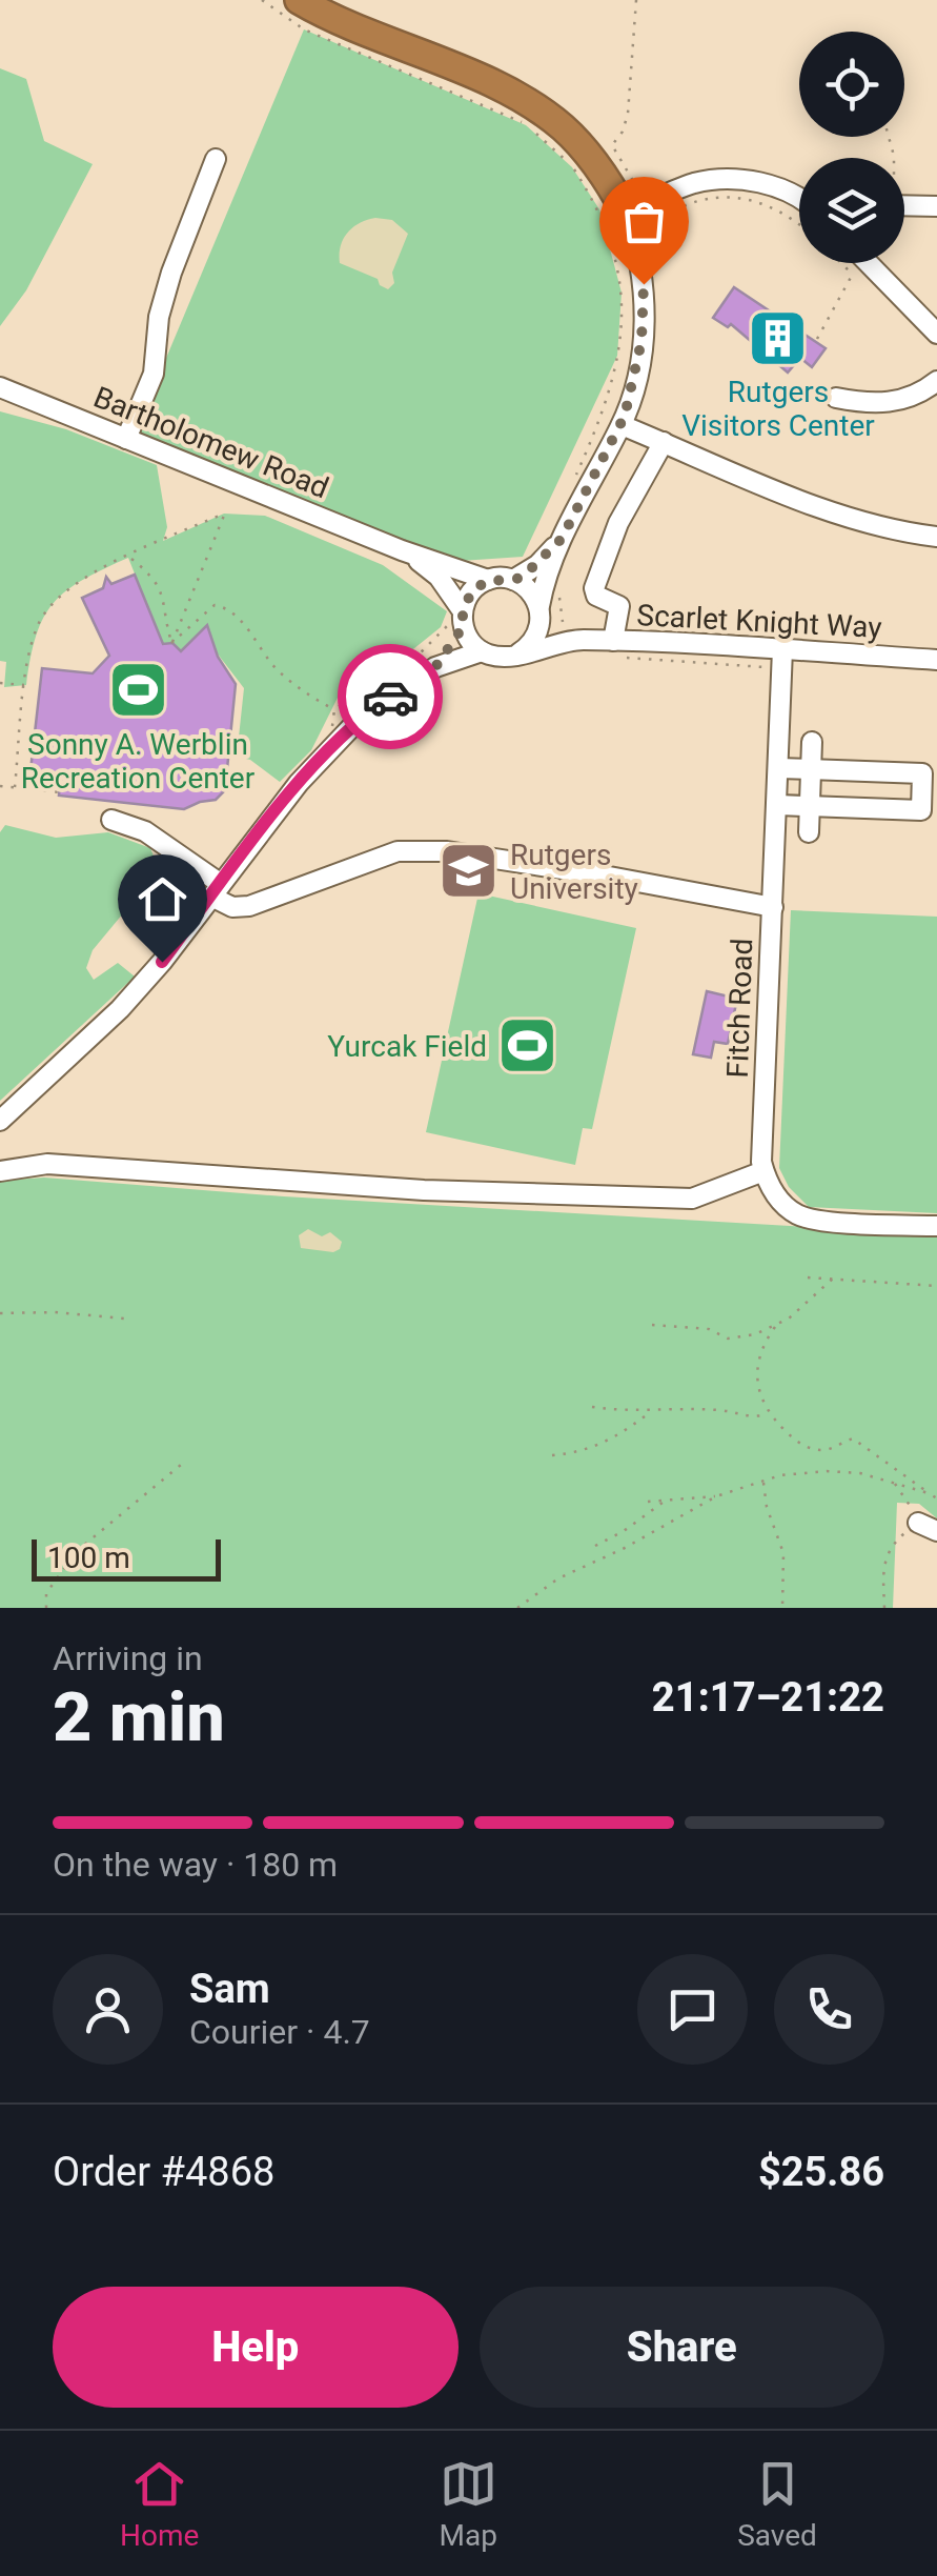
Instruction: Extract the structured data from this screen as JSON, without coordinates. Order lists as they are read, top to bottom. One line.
{"streets":{"street":["Bartholomew Road","Scarlet Knight Way","Fitch Road"]},"crossings":[["Scarlet Knight Way","Fitch Road"]],"places":{"building":["Rutgers Visitors Center"],"sports":["Sonny A. Werblin Recreation Center","Yurcak Field"],"school or university":["Rutgers University"]},"scale_bar":"100 m","page":{"scale":"100 m","heading":["2 min","Arriving in","21:17–21:22"],"panel":["Sam","Courier · 4.7","Order #4868","$25.86"],"bar":"On the way · 180 m","buttons":["Help","Share"],"tabs":["Home","Map","Saved"]}}
